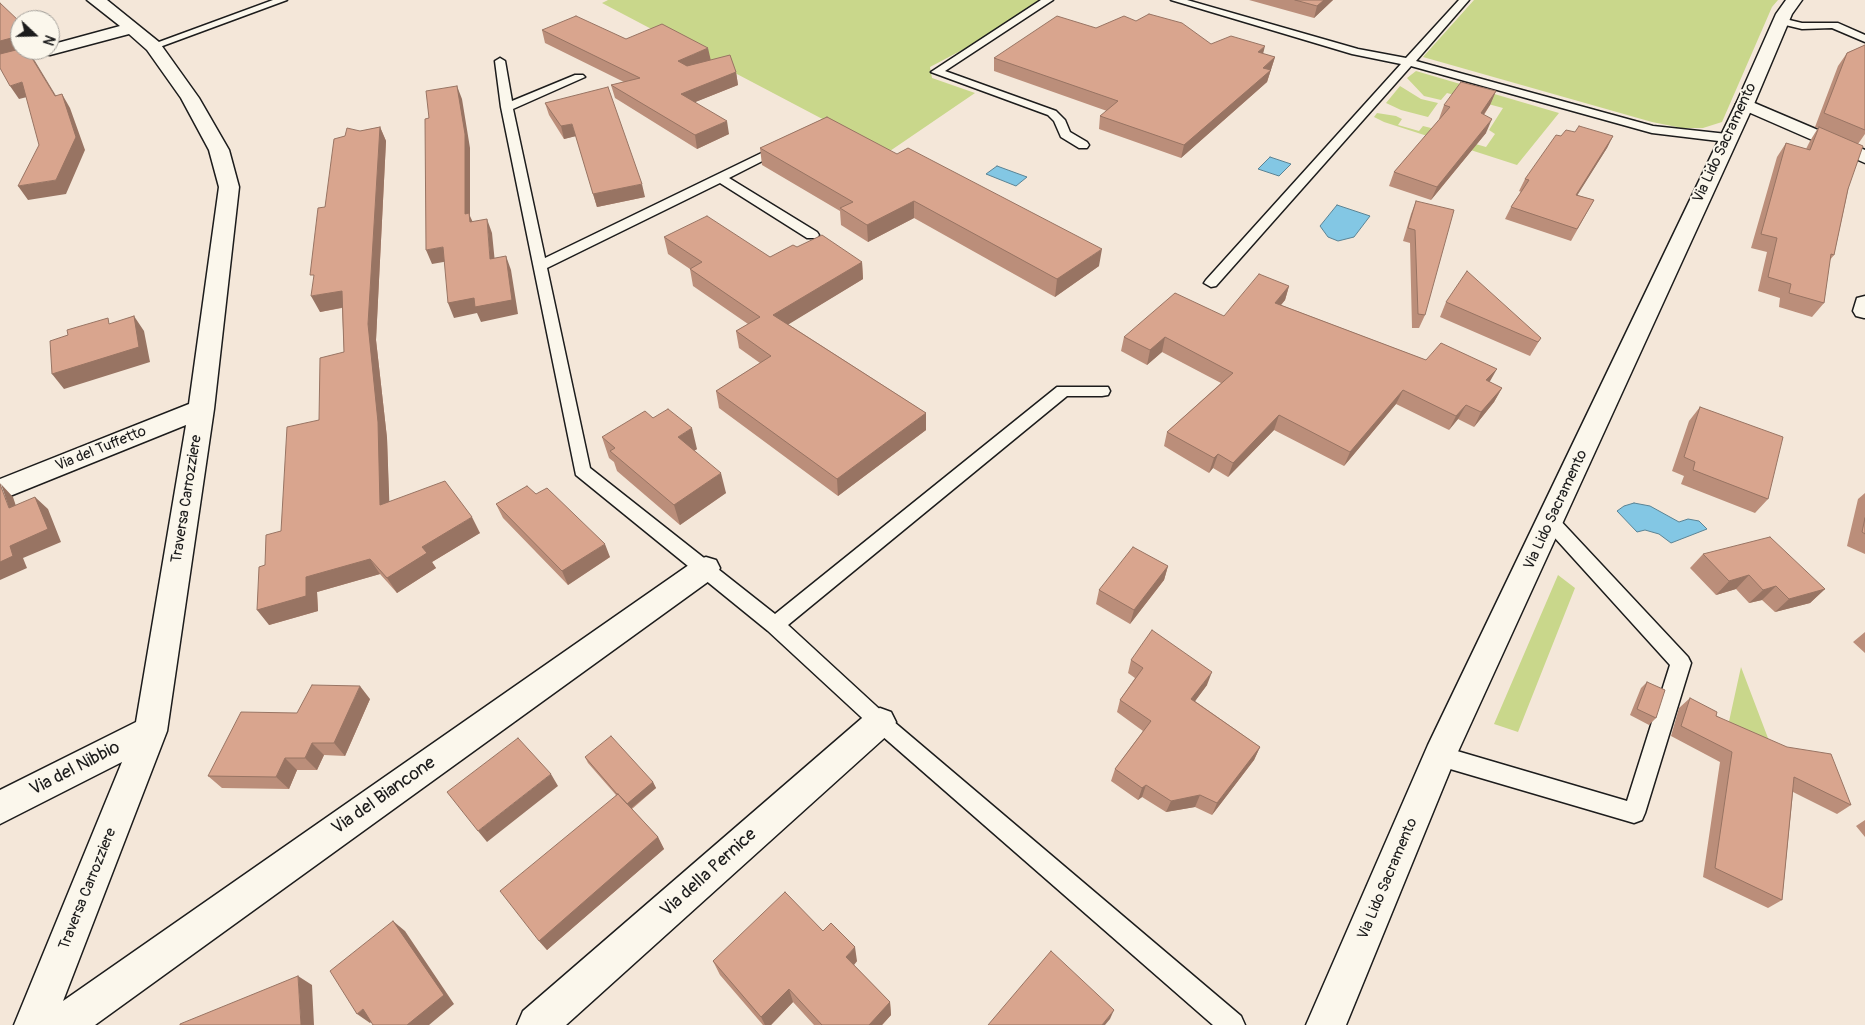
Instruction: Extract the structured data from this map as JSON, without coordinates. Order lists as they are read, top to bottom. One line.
{"streets":{"street":["Via Lido Sacramento","Via del Tuffetto","Traversa Carrozziere","Via del Nibbio","Via del Biancone","Via della Pernice"]},"crossings":[["Via del Tuffetto","Traversa Carrozziere"],["Traversa Carrozziere","Via del Nibbio"]],"north":"right"}
